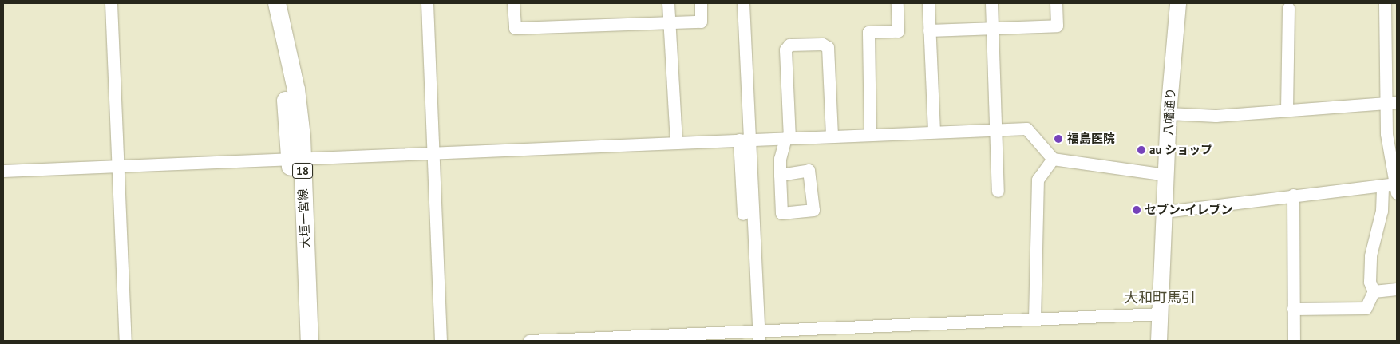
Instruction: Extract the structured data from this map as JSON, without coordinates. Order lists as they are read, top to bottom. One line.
{"streets":{"main road":["18","大垣一宮線"],"street":["八幡通り"]},"districts":["大和町馬引"],"places":["福島医院","au ショップ","セブン-イレブン"]}
